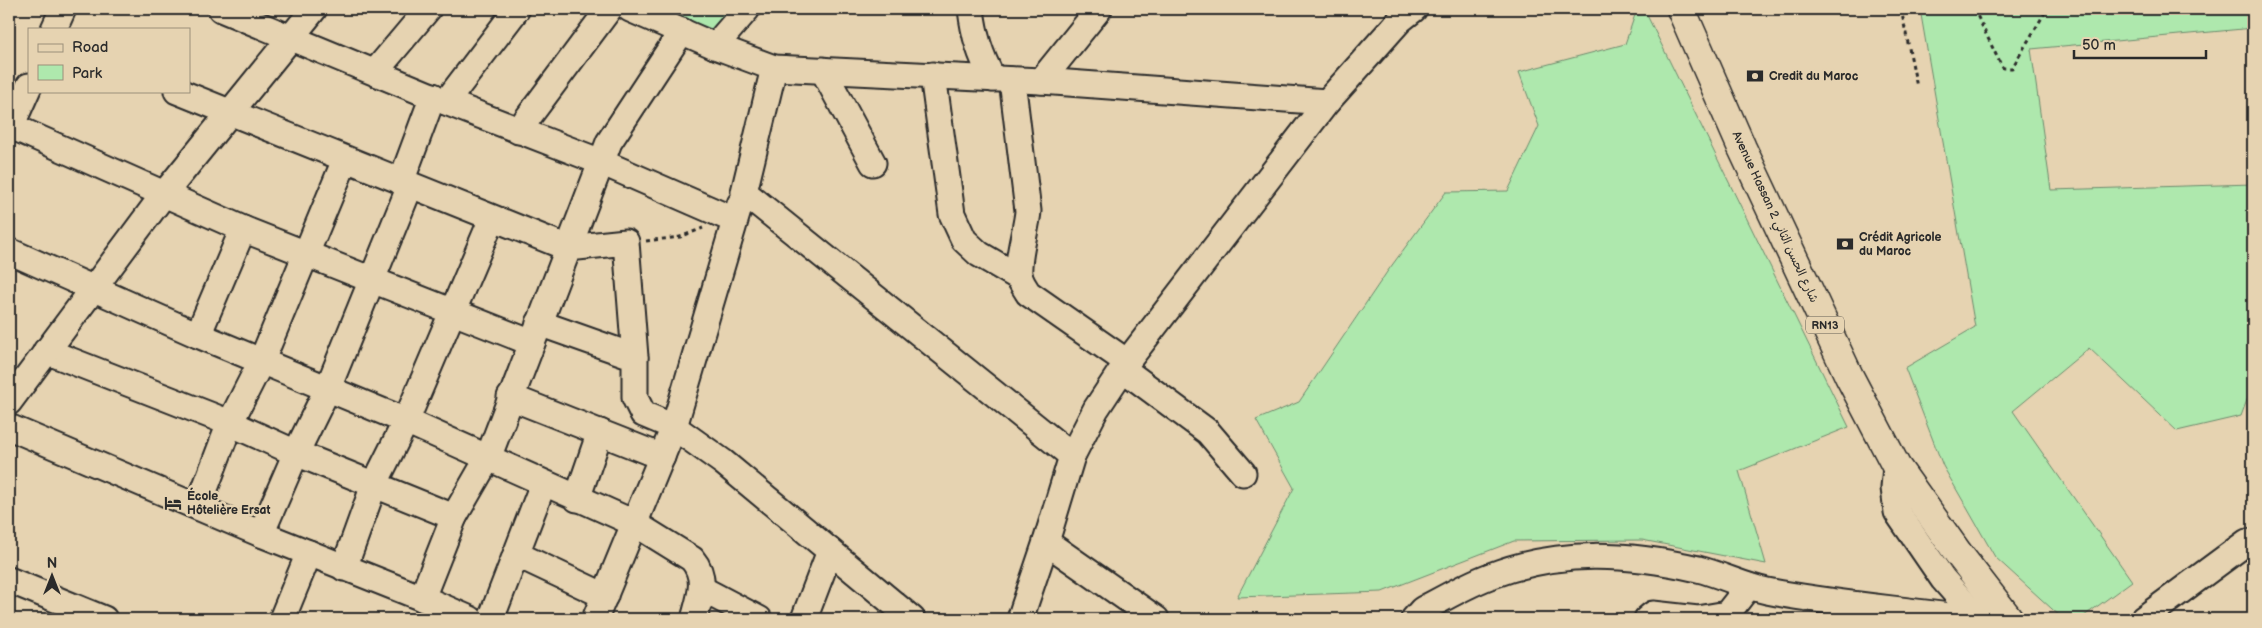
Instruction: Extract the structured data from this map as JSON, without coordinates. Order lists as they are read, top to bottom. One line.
{"streets":{"main road":["Avenue Hassan 2 شارع الحسن الثاني","RN13"]},"places":{"bank":["Credit du Maroc","Crédit Agricole du Maroc"],"hotel":["École Hôtelière Ersat"]},"legend":["Road","Park"],"scale_bar":"50 m","north":"top"}
